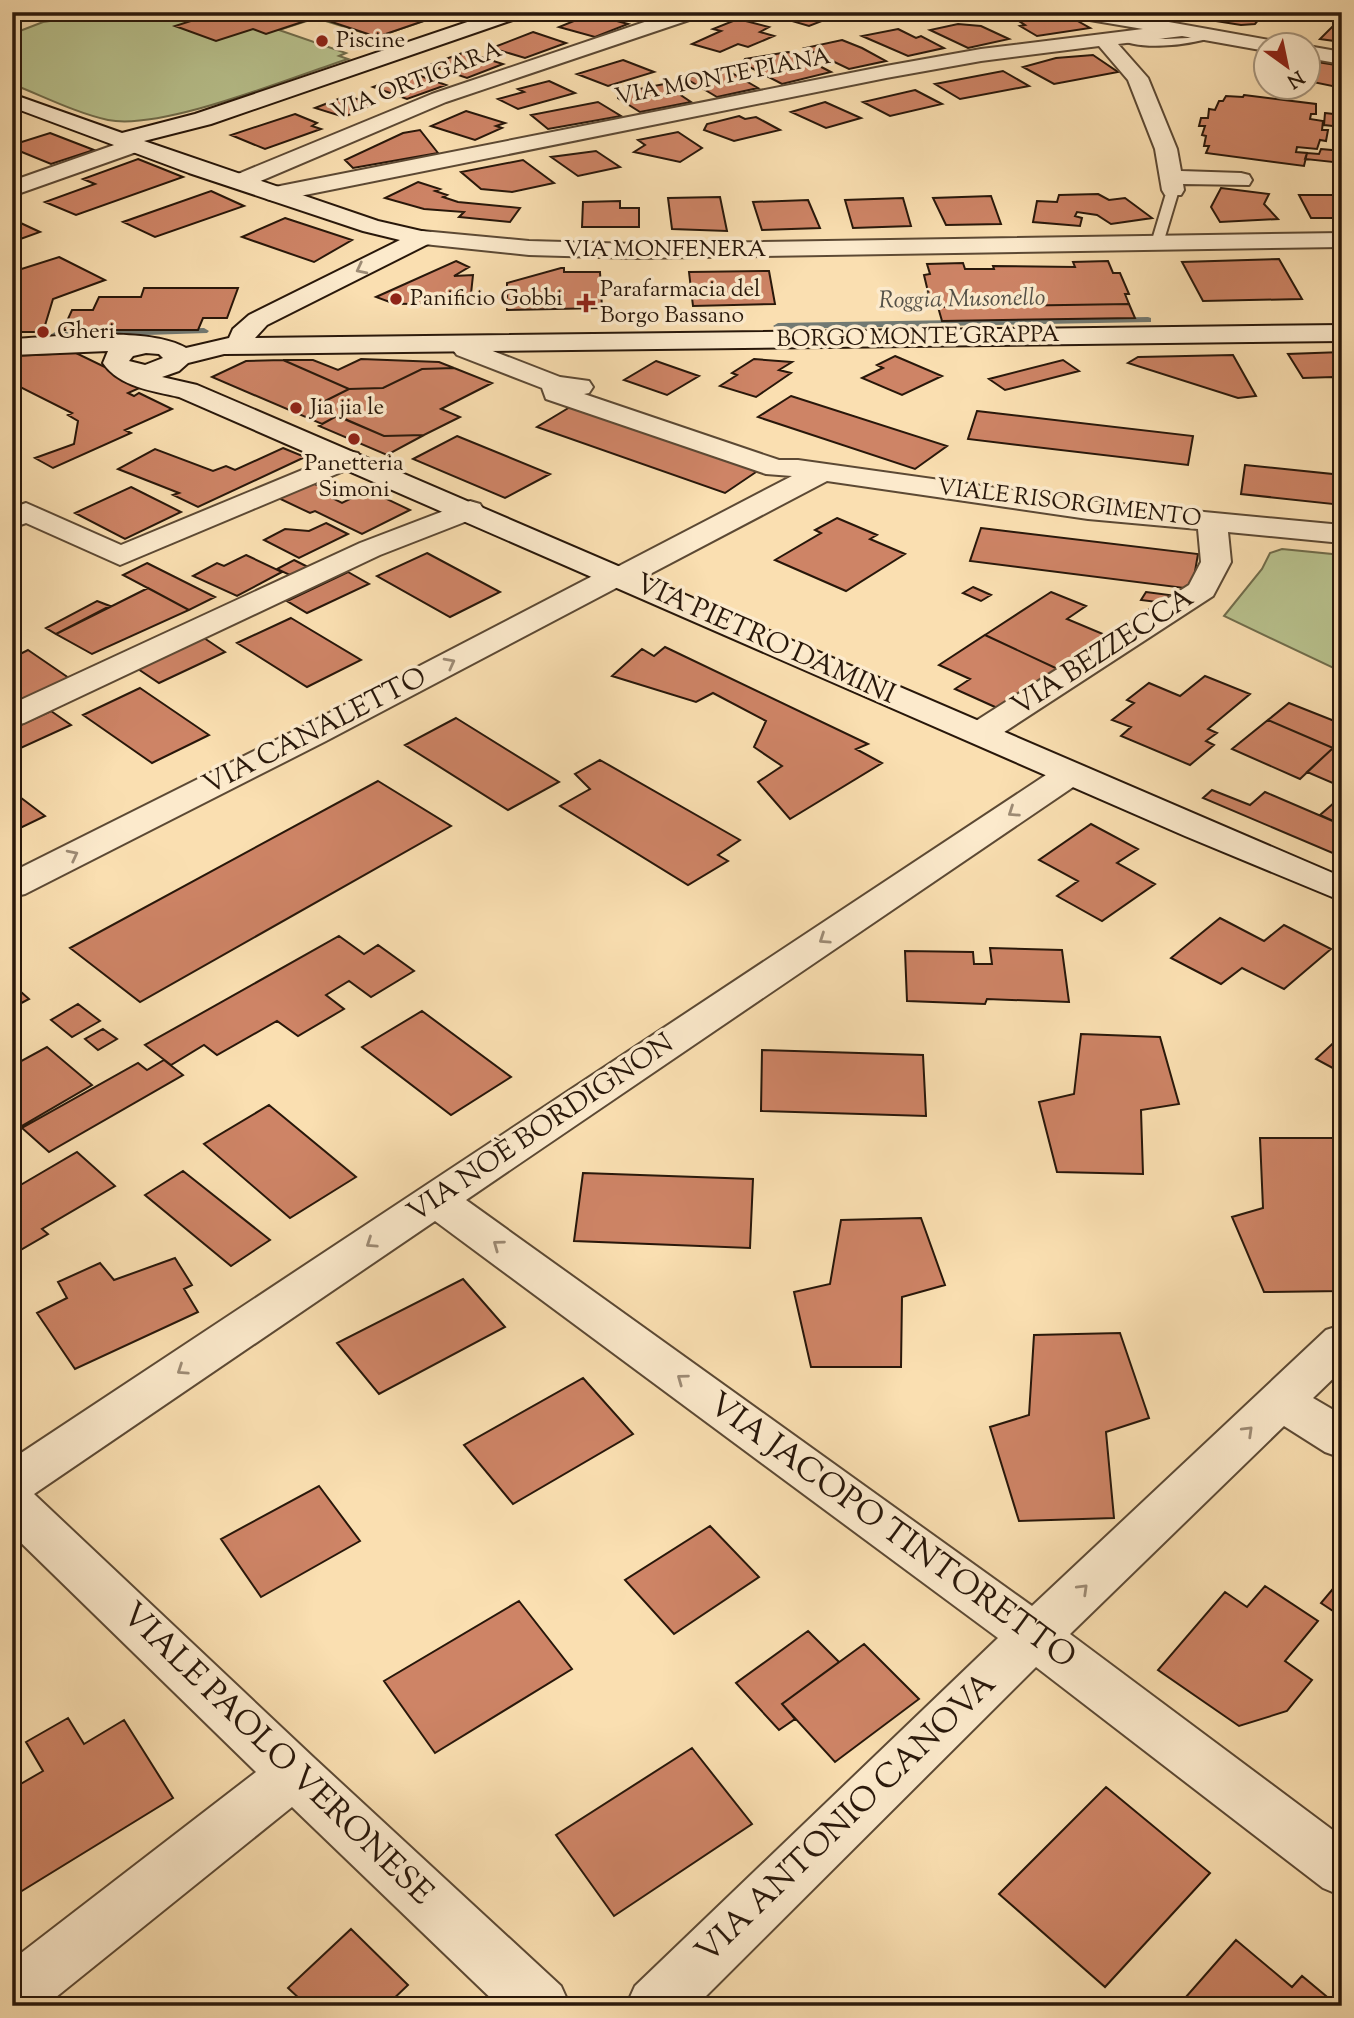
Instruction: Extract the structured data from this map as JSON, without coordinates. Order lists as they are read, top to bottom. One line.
{"streets":{"street":["VIA MONTE PIANA","VIA ORTIGARA","VIA MONFENERA","BORGO MONTE GRAPPA","VIALE RISORGIMENTO","VIA PIETRO DAMINI","VIA BEZZECCA","VIA CANALETTO","VIA NOÈ BORDIGNON","VIA JACOPO TINTORETTO","VIALE PAOLO VERONESE","VIA ANTONIO CANOVA"]},"crossings":[["VIA MONTE PIANA","VIA MONFENERA"],["VIA ORTIGARA","VIA MONFENERA"],["BORGO MONTE GRAPPA","VIALE RISORGIMENTO"],["BORGO MONTE GRAPPA","VIA PIETRO DAMINI"],["VIALE RISORGIMENTO","VIA BEZZECCA"],["VIALE RISORGIMENTO","VIA CANALETTO"],["VIA PIETRO DAMINI","VIA BEZZECCA"],["VIA PIETRO DAMINI","VIA CANALETTO"],["VIA PIETRO DAMINI","VIA NOÈ BORDIGNON"],["VIA NOÈ BORDIGNON","VIA JACOPO TINTORETTO"],["VIA JACOPO TINTORETTO","VIA ANTONIO CANOVA"]],"one_way":["VIA NOÈ BORDIGNON","VIA JACOPO TINTORETTO","VIA ANTONIO CANOVA"],"water":["Roggia Musonello"],"places":{"other":["Piscine","Panificio Gobbi","Gheri","Jia jia le","Panetteria Simoni"],"health":["Parafarmacia del Borgo Bassano"]},"north":"bottom right"}
